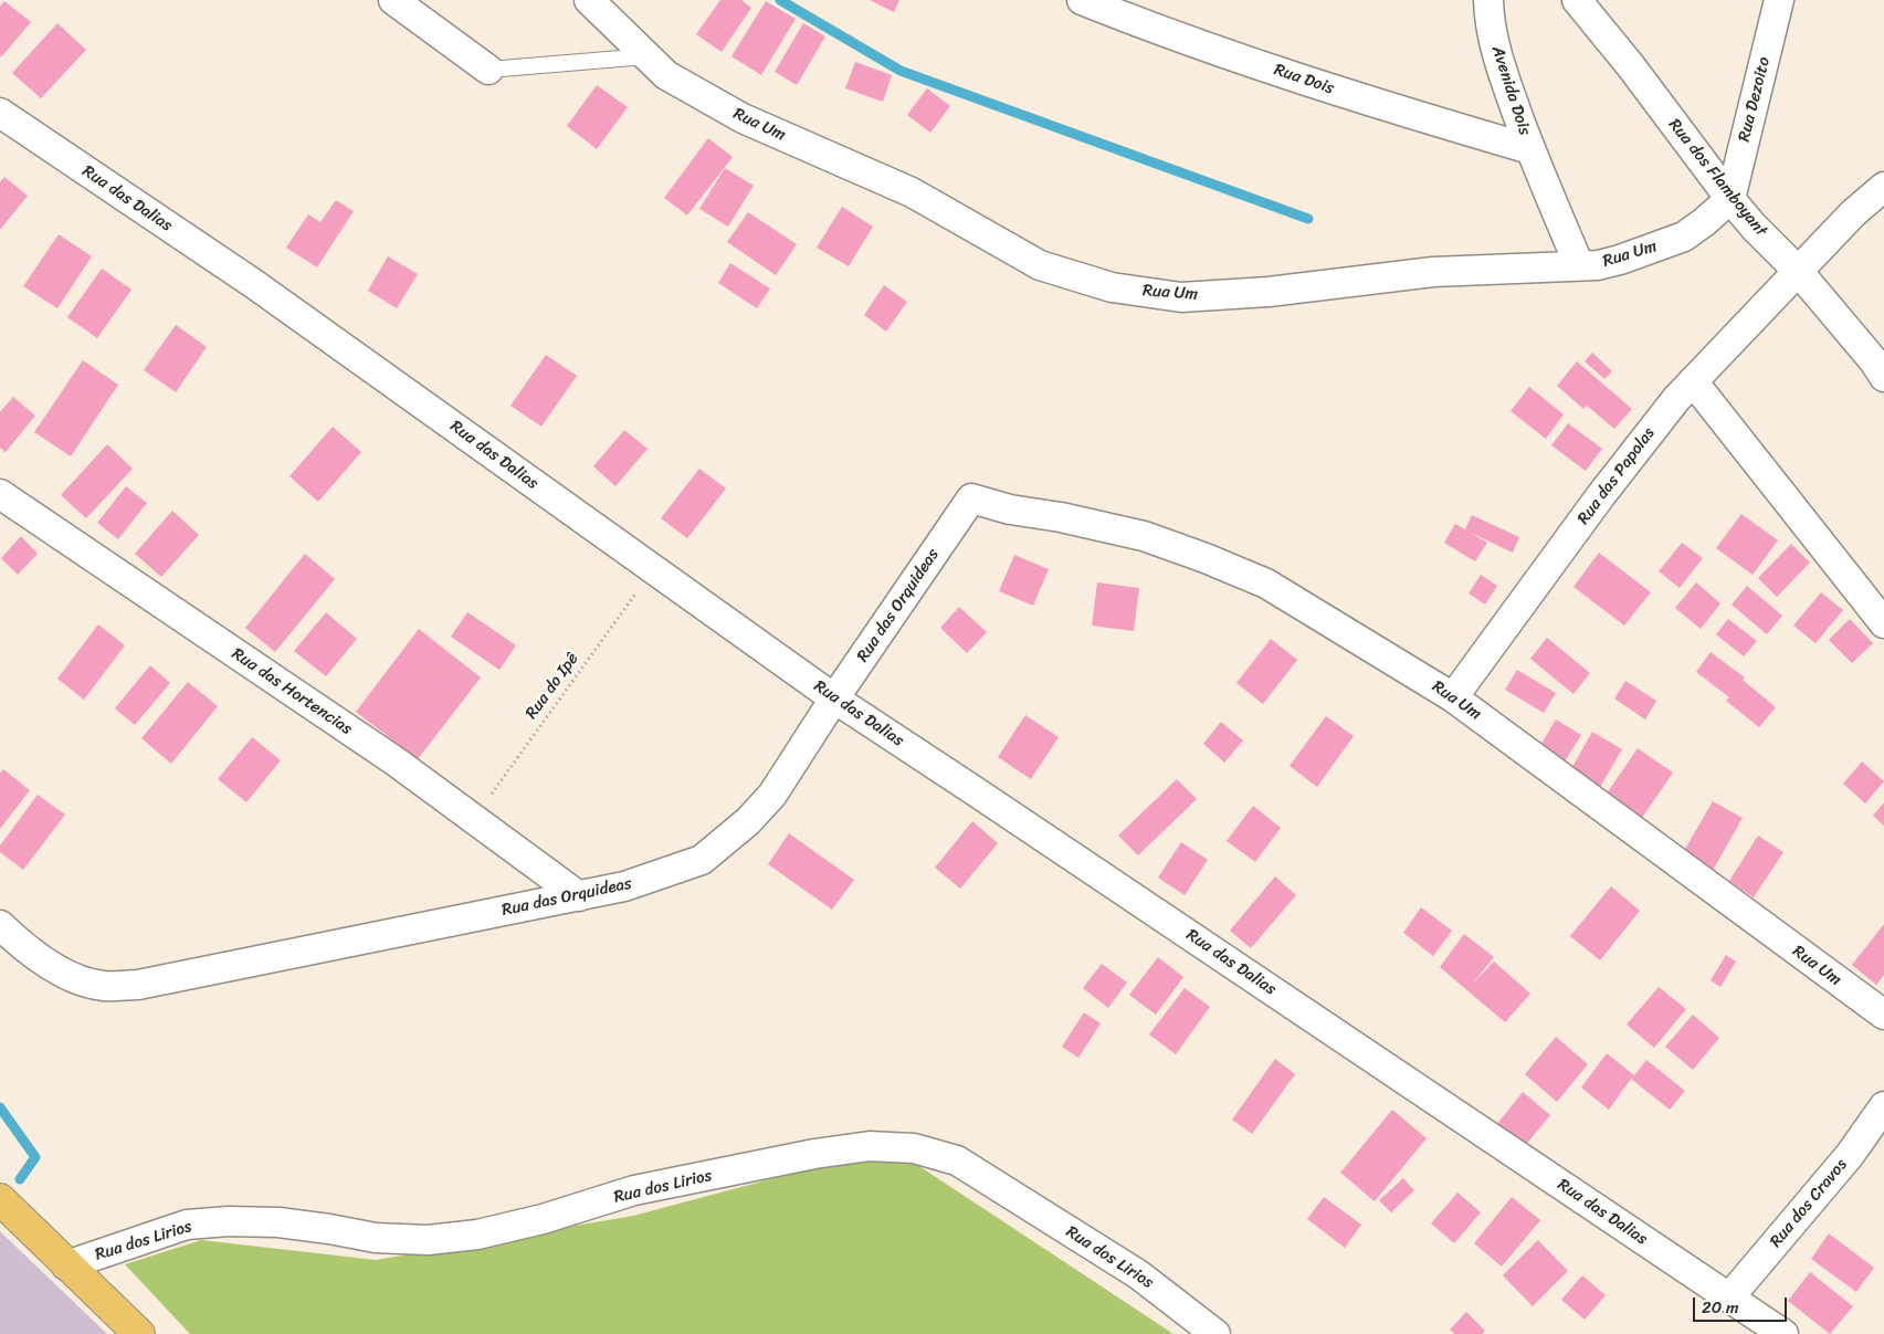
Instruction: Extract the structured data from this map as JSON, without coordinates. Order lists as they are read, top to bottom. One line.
{"streets":{"street":["Rua Dois","Avenida Dois","Rua Dezoito","Rua Um","Rua dos Flamboyant","Rua das Dalias","Rua das Papolas","Rua das Orquideas","Rua das Hortencias","Rua dos Lirios","Rua dos Cravos"],"path":["Rua do Ipê"]},"crossings":[["Rua Dois","Avenida Dois"],["Avenida Dois","Rua Um"],["Rua Dezoito","Rua Um"],["Rua Dezoito","Rua dos Flamboyant"],["Rua Um","Rua dos Flamboyant"],["Rua Um","Rua das Papolas"],["Rua Um","Rua das Orquideas"],["Rua dos Flamboyant","Rua das Papolas"],["Rua das Dalias","Rua das Orquideas"],["Rua das Dalias","Rua do Ipê"],["Rua das Dalias","Rua dos Cravos"],["Rua das Orquideas","Rua das Hortencias"],["Rua do Ipê","Rua das Hortencias"]],"scale_bar":"20 m"}
